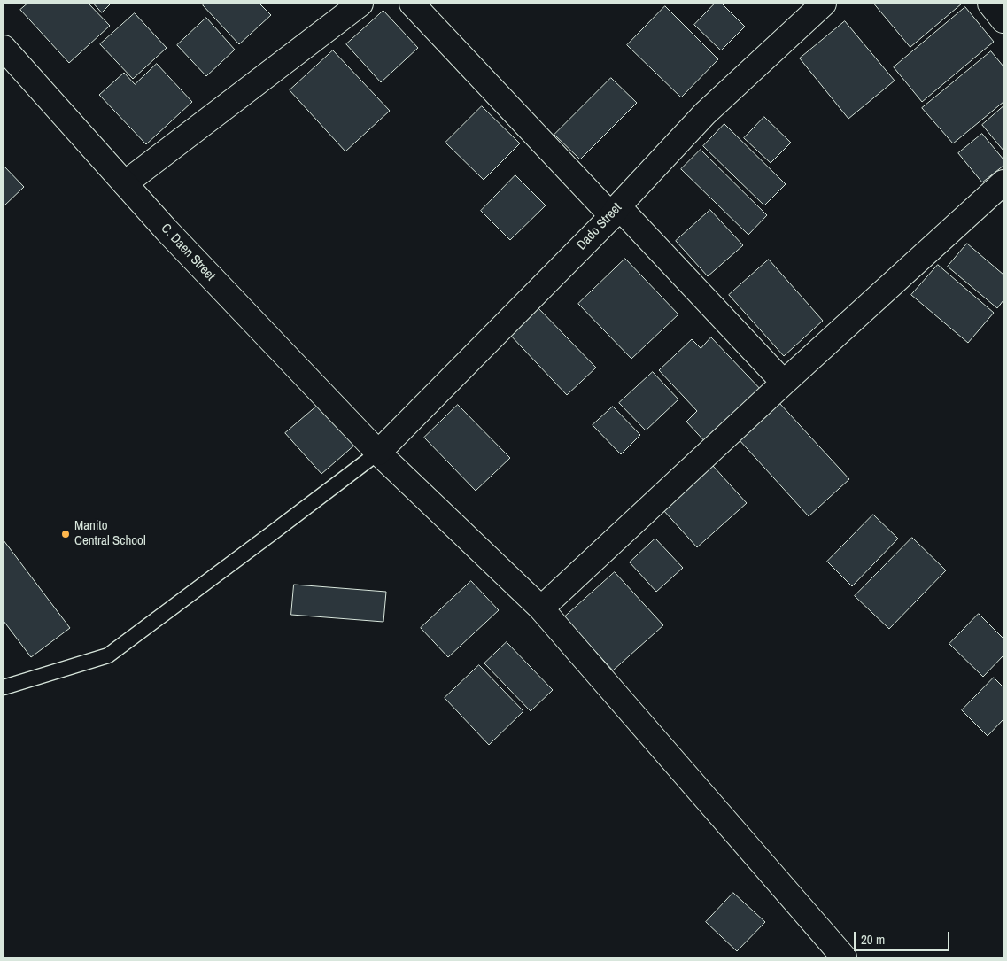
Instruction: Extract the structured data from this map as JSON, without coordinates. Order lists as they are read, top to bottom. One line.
{"streets":{"street":["Dado Street","C. Daen Street"]},"crossings":[["Dado Street","C. Daen Street"]],"places":["Manito Central School"],"scale_bar":"20 m"}
